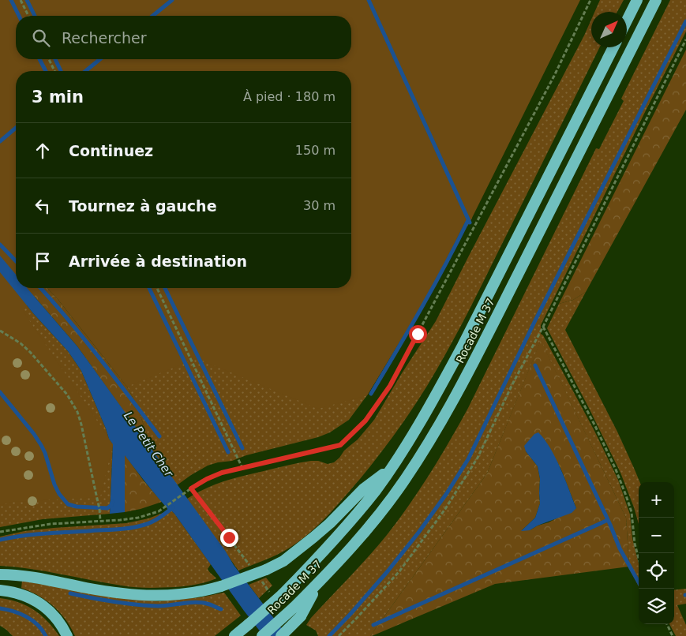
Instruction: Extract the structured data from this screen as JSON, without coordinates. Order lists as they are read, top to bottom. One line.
{"streets":{"highway":["Rocade M 37"]},"water":["Le Petit Cher"],"north":"top right","page":{"search":"Rechercher","heading":["3 min","À pied · 180 m"],"list":[["Continuez","150 m"],["Tournez à gauche","30 m"],"Arrivée à destination"],"map_buttons":["+","−"]}}
